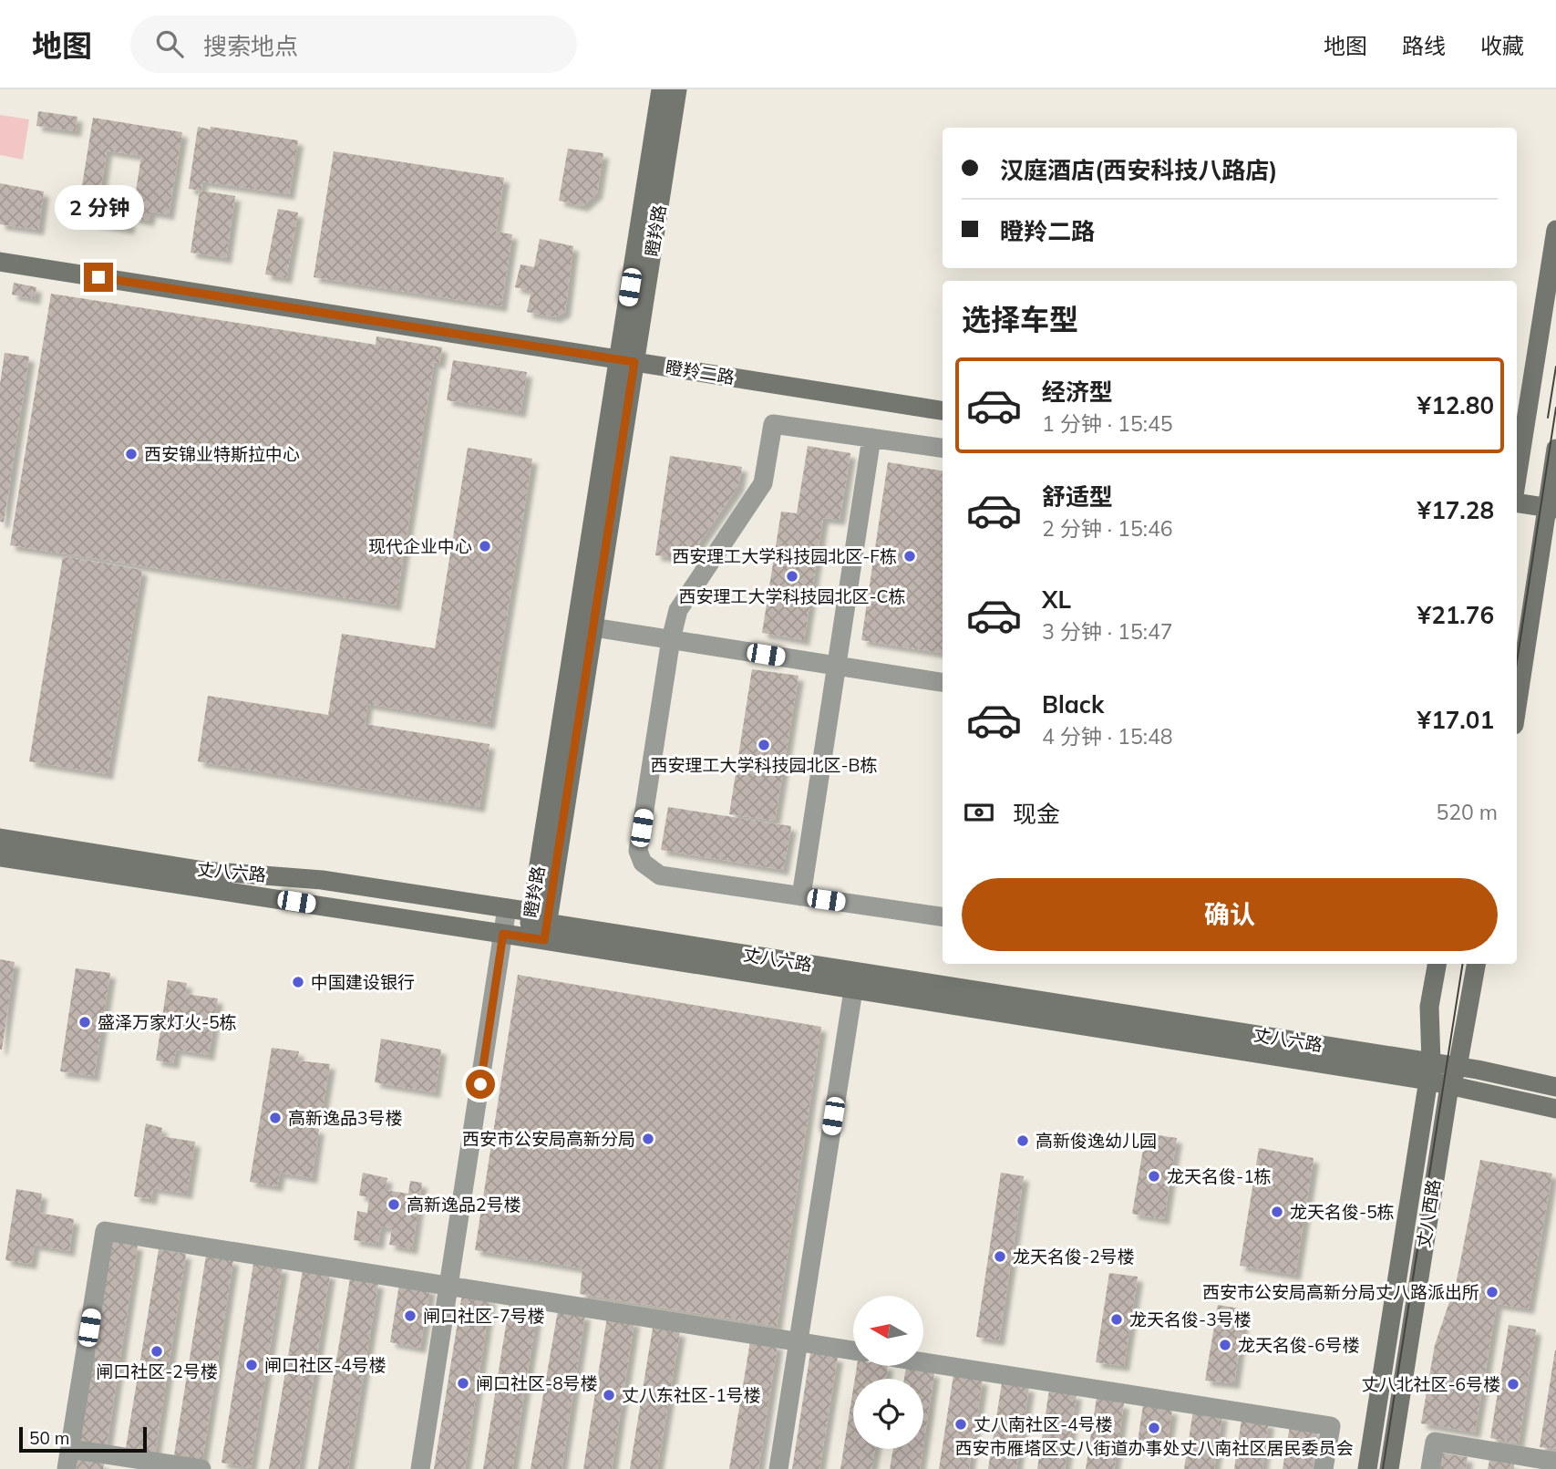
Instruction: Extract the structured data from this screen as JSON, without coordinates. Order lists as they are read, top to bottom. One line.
{"streets":{"main road":["瞪羚路","瞪羚二路","丈八六路","丈八西路"]},"crossings":[["瞪羚路","瞪羚二路"],["瞪羚路","丈八六路"],["丈八六路","丈八西路"]],"places":["西安锦业特斯拉中心","现代企业中心","西安理工大学科技园北区-F栋","西安理工大学科技园北区-C栋","西安理工大学科技园北区-B栋","中国建设银行","盛泽万家灯火-5栋","高新逸品3号楼","西安市公安局高新分局","高新俊逸幼儿园","龙天名俊-1栋","高新逸品2号楼","龙天名俊-5栋","龙天名俊-2号楼","西安市公安局高新分局丈八路派出所","闸口社区-7号楼","龙天名俊-3号楼","龙天名俊-6号楼","闸口社区-2号楼","闸口社区-4号楼","闸口社区-8号楼","丈八北社区-6号楼","丈八东社区-1号楼","丈八南社区-4号楼","西安市雁塔区丈八街道办事处丈八南社区居民委员会"],"scale_bar":"50 m","north":"left","page":{"header":"地图","search":"搜索地点","nav":["地图","路线","收藏"],"banner":["汉庭酒店(西安科技八路店)","瞪羚二路"],"bubble":"2 分钟","heading":"选择车型","list":[{"name":"经济型","note":"1 分钟 · 15:45","value":"¥12.80"},{"name":"舒适型","note":"2 分钟 · 15:46","value":"¥17.28"},{"name":"XL","note":"3 分钟 · 15:47","value":"¥21.76"},{"name":"Black","note":"4 分钟 · 15:48","value":"¥17.01"}],"pay":["现金","520 m"],"buttons":"确认","scale":"50 m"}}
